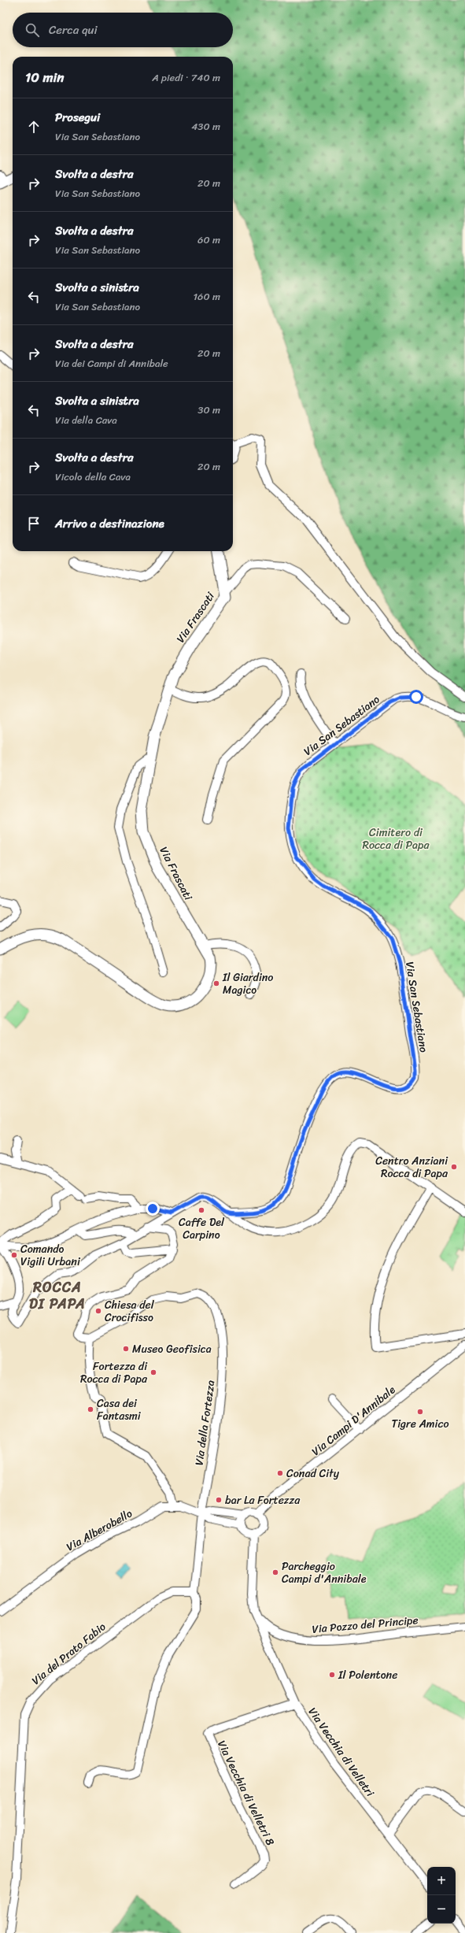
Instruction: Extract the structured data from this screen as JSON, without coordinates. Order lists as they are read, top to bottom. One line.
{"streets":{"main road":["Via Frascati"],"street":["Via San Sebastiano","Via Campi D'Annibale","Via della Fortezza","Via Alberobello","Via Pozzo del Principe","Via del Prato Fabio","Via Vecchia di Velletri","Via Vecchia di Velletri 8"]},"crossings":[["Via Campi D'Annibale","Via Alberobello"],["Via Campi D'Annibale","Via Vecchia di Velletri"],["Via della Fortezza","Via Alberobello"],["Via della Fortezza","Via del Prato Fabio"],["Via Alberobello","Via Vecchia di Velletri"],["Via Pozzo del Principe","Via Vecchia di Velletri"],["Via Vecchia di Velletri","Via Vecchia di Velletri 8"]],"districts":["ROCCA DI PAPA"],"parks":["Cimitero di Rocca di Papa"],"places":["Il Giardino Magico","Centro Anziani Rocca di Papa","Caffe Del Carpino","Comando Vigili Urbani","Chiesa del Crocifisso","Museo Geofisica","Fortezza di Rocca di Papa","Casa dei Fantasmi","Tigre Amico","Conad City","bar La Fortezza","Parcheggio Campi d'Annibale","Il Polentone"],"page":{"search":"Cerca qui","heading":["10 min","A piedi · 740 m"],"list":[["Prosegui","Via San Sebastiano","430 m"],["Svolta a destra","Via San Sebastiano","20 m"],["Svolta a destra","Via San Sebastiano","60 m"],["Svolta a sinistra","Via San Sebastiano","160 m"],["Svolta a destra","Via dei Campi di Annibale","20 m"],["Svolta a sinistra","Via della Cava","30 m"],["Svolta a destra","Vicolo della Cava","20 m"],"Arrivo a destinazione"],"map_buttons":["+","−"]}}
